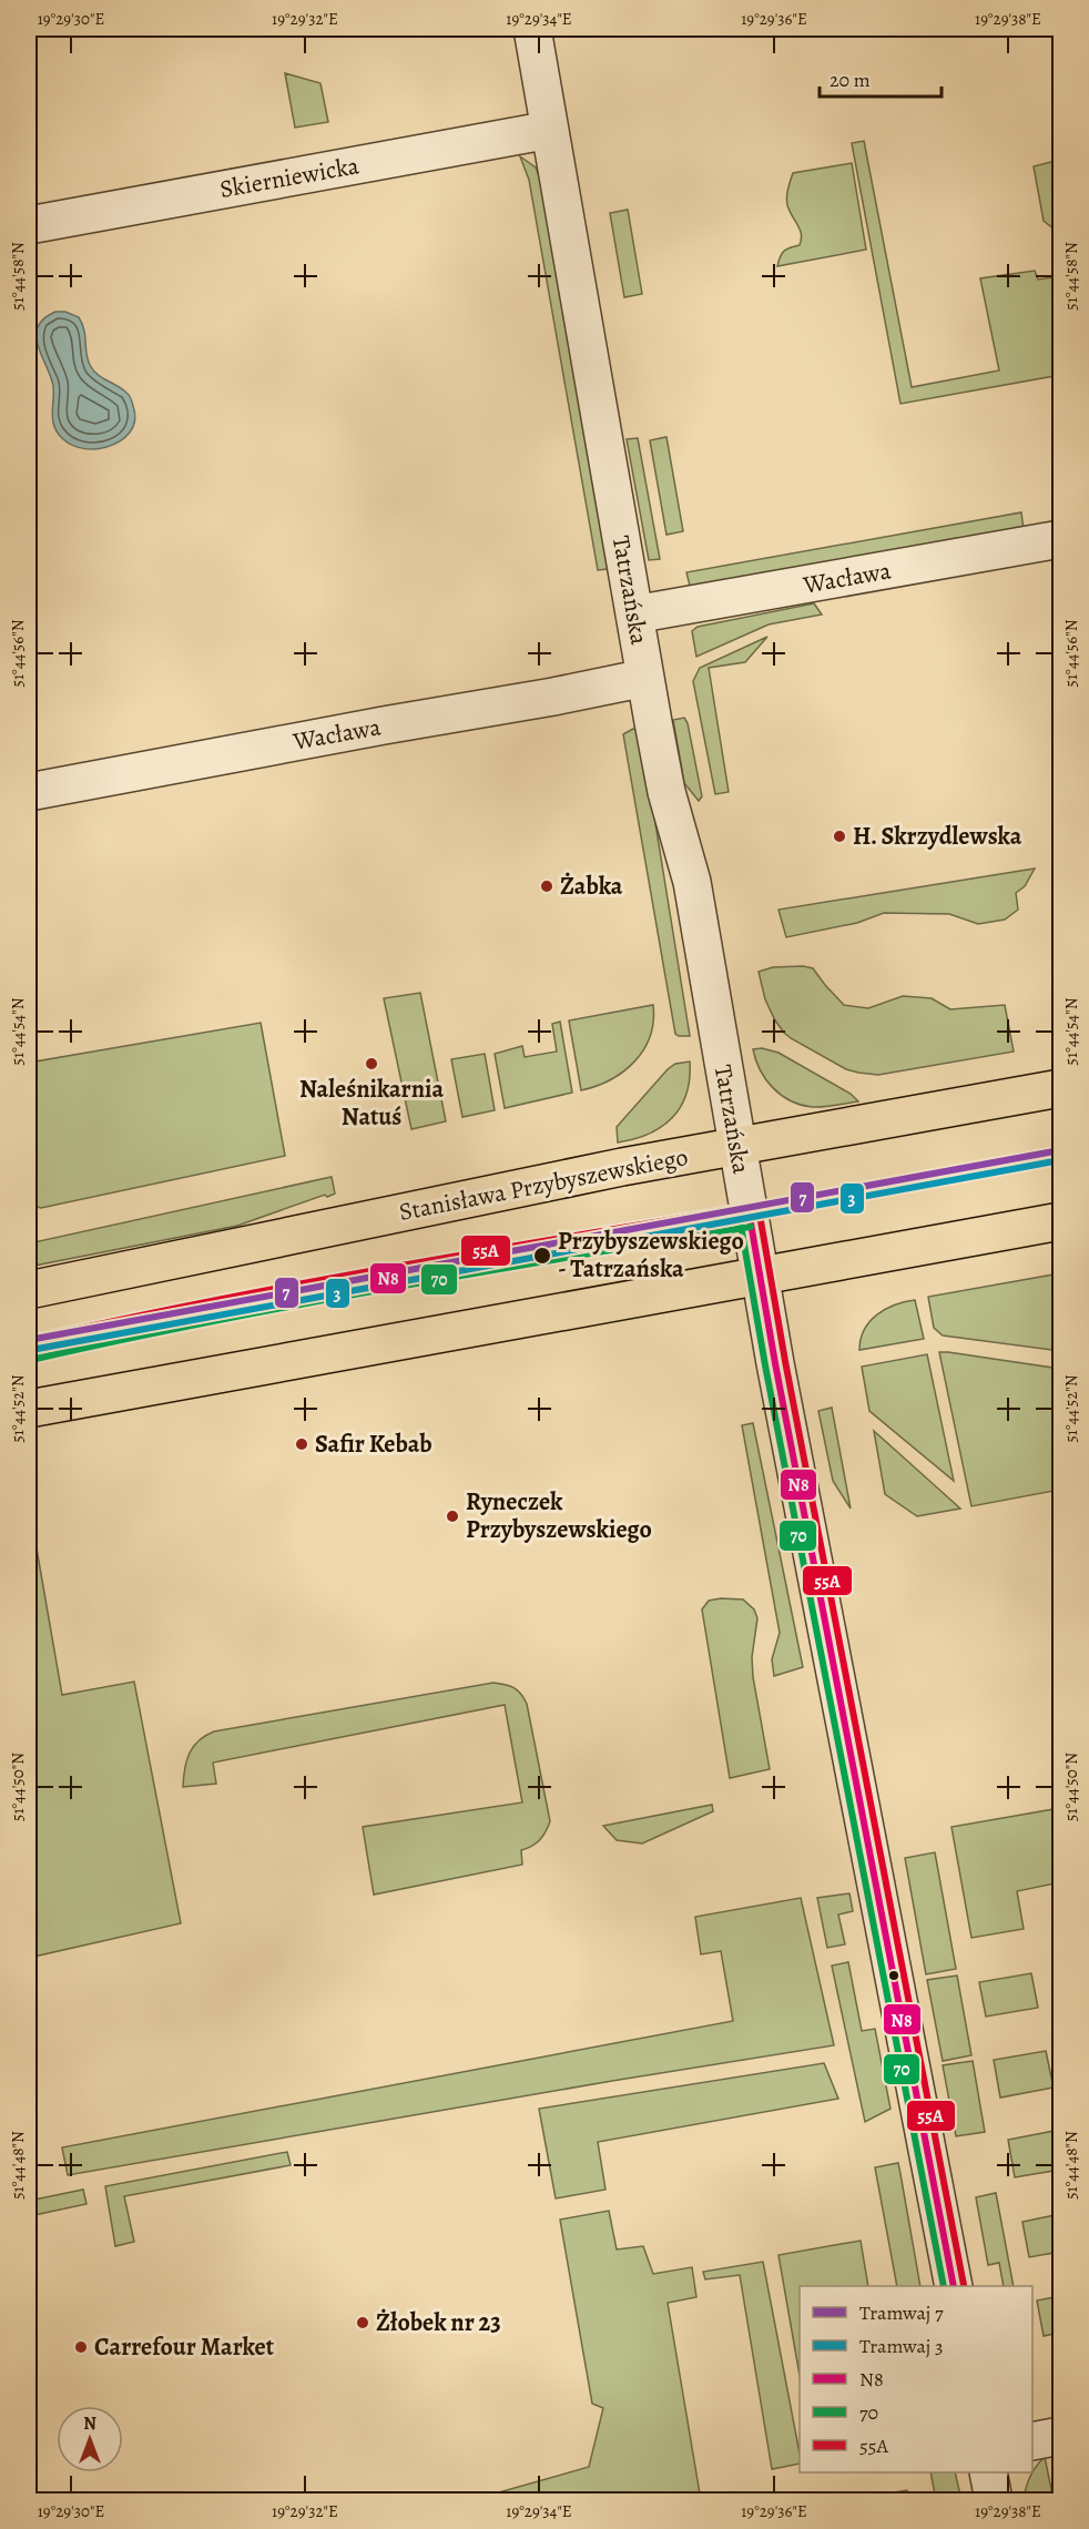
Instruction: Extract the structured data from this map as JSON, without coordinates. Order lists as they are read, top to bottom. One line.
{"streets":{"main road":["Stanisława Przybyszewskiego"],"street":["Skierniewicka","Wacława","Tatrzańska"]},"crossings":[["Skierniewicka","Tatrzańska"],["Wacława","Tatrzańska"],["Tatrzańska","Stanisława Przybyszewskiego"]],"places":["H. Skrzydlewska","Żabka","Naleśnikarnia Natuś","Przybyszewskiego - Tatrzańska","Safir Kebab","Ryneczek Przybyszewskiego","Żłobek nr 23","Carrefour Market"],"lines":["tram line 7","tram line 3","transit line 55A","transit line N8","transit line 70"],"legend":["Tramwaj 7","Tramwaj 3","N8","70","55A"],"scale_bar":"20 m","north":"top","coordinates":["19°29'30\"E","19°29'32\"E","19°29'34\"E","19°29'36\"E","19°29'38\"E","51°44'58\"N","51°44'56\"N","51°44'54\"N","51°44'52\"N","51°44'50\"N","51°44'48\"N"]}
